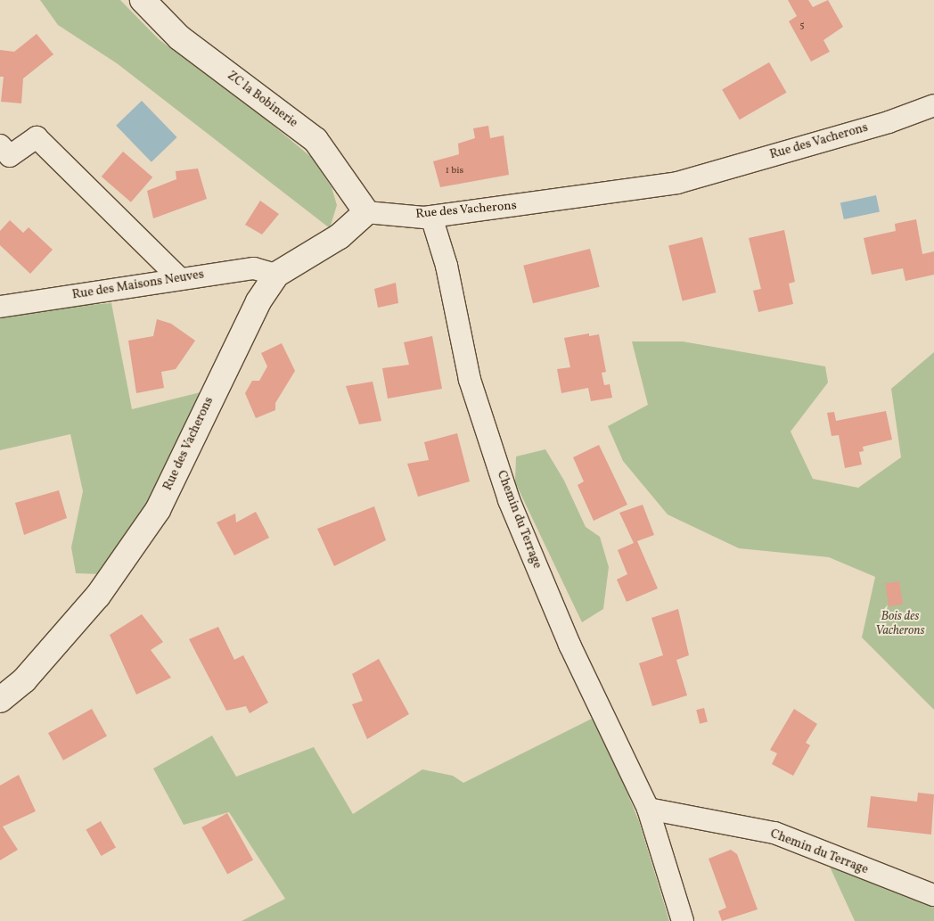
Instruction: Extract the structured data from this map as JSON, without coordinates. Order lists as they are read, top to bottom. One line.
{"streets":{"street":["ZC la Bobinerie","Rue des Vacherons","Rue des Maisons Neuves","Chemin du Terrage"]},"crossings":[["ZC la Bobinerie","Rue des Vacherons"],["Rue des Vacherons","Rue des Maisons Neuves"],["Rue des Vacherons","Chemin du Terrage"]],"parks":["Bois des Vacherons"],"house_numbers":["5","1 bis"]}
